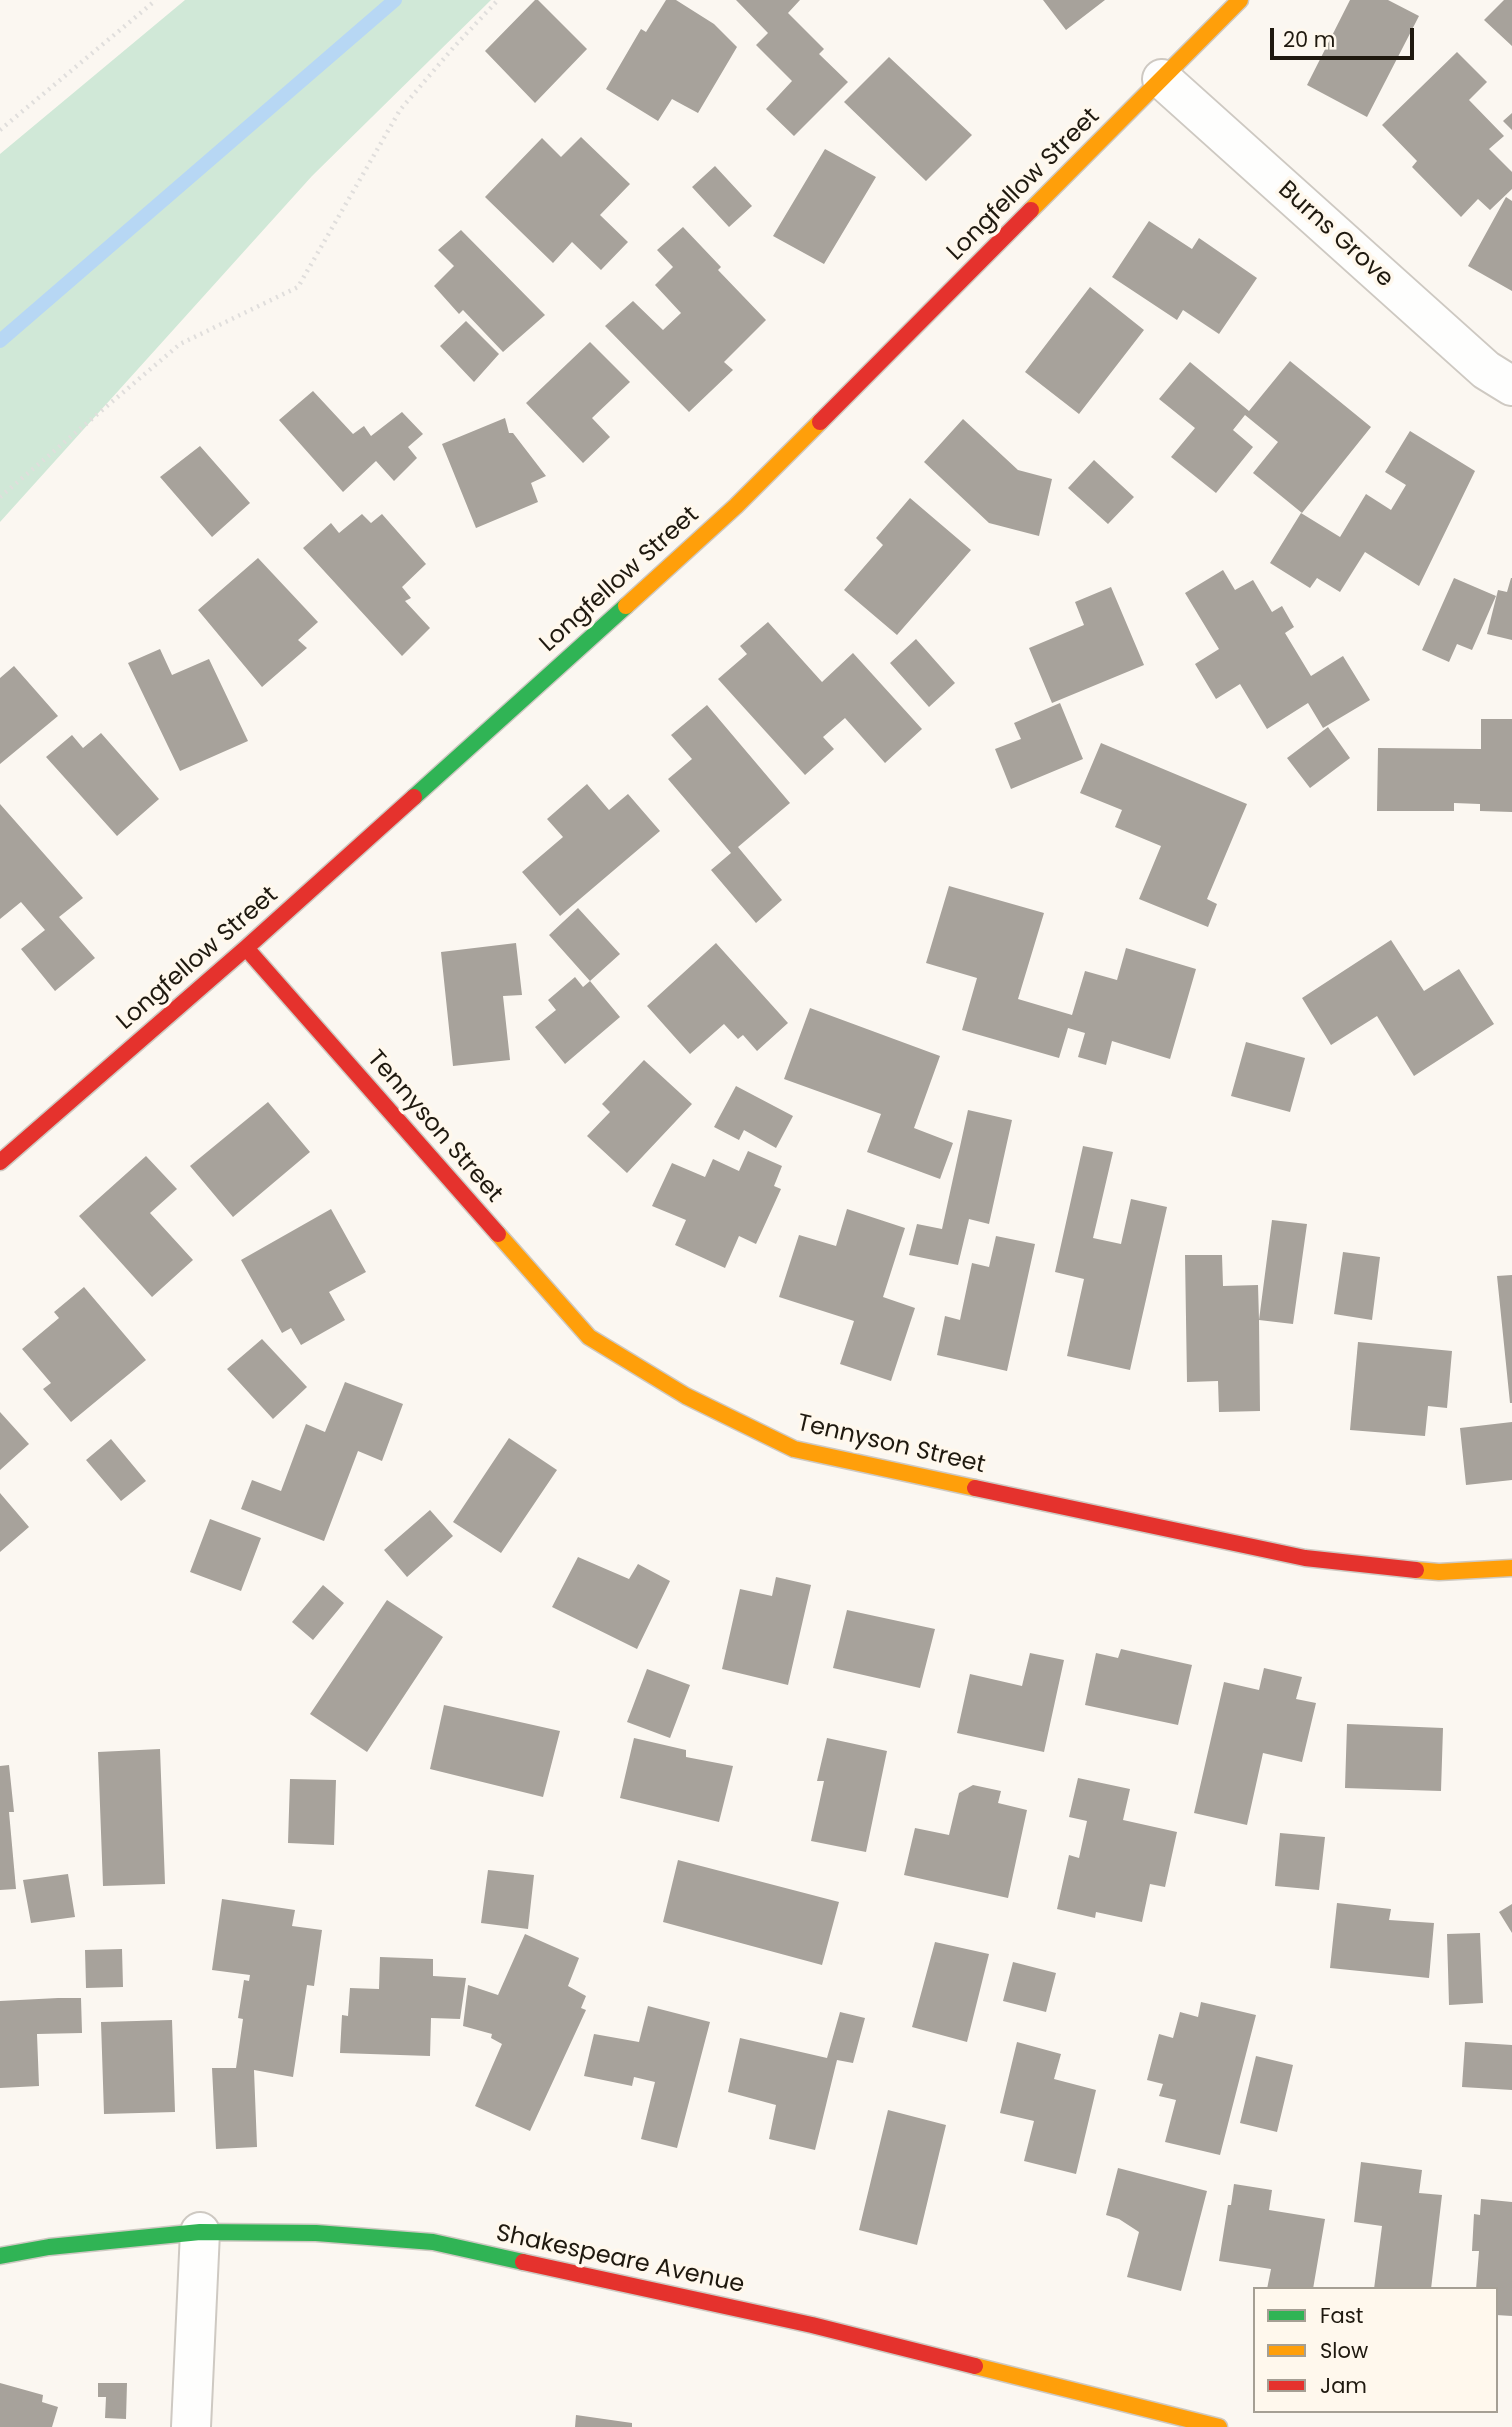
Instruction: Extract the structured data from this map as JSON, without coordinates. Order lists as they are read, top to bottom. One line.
{"streets":{"street":["Longfellow Street","Burns Grove","Tennyson Street","Shakespeare Avenue"]},"crossings":[["Longfellow Street","Burns Grove"],["Longfellow Street","Tennyson Street"]],"legend":["Fast","Slow","Jam"],"scale_bar":"20 m"}
